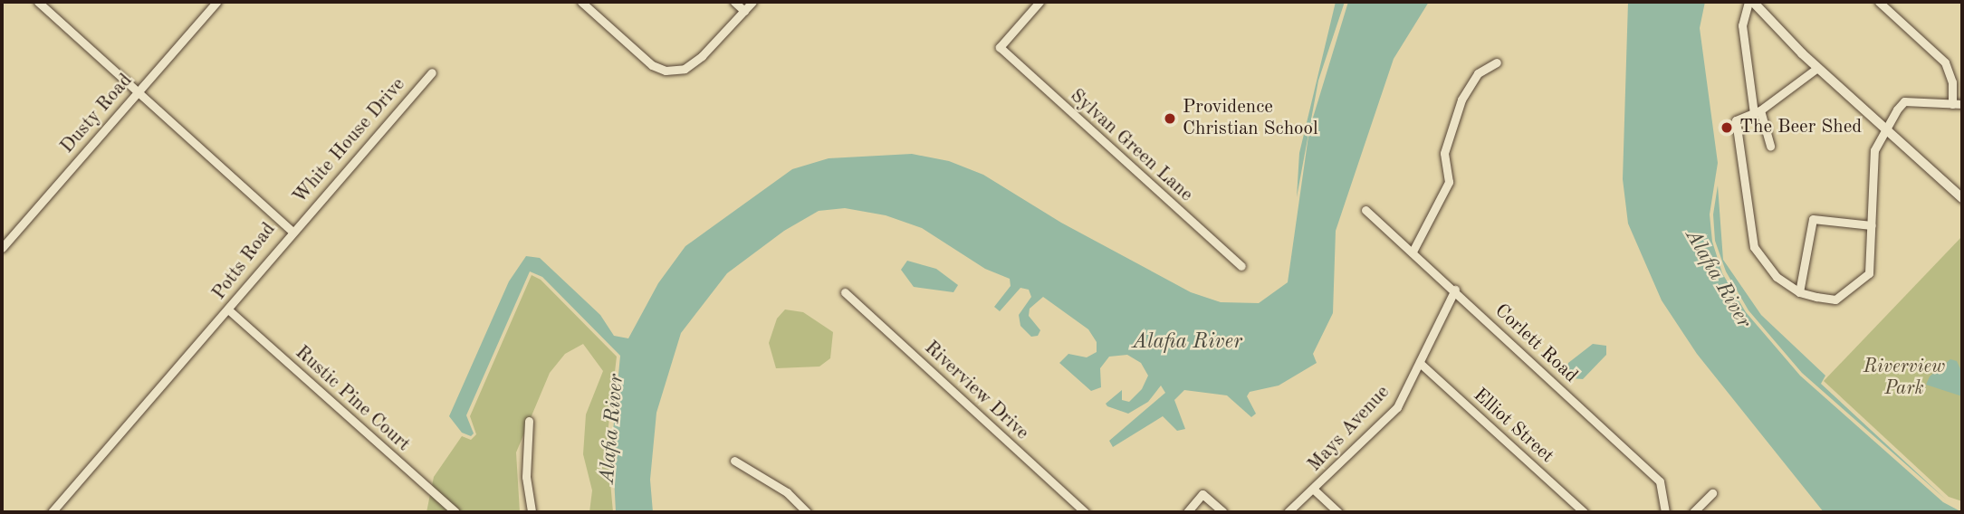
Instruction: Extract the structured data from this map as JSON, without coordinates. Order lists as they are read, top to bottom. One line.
{"streets":{"street":["Dusty Road","White House Drive","Sylvan Green Lane","Potts Road","Corlett Road","Riverview Drive","Rustic Pine Court","Elliot Street","Mays Avenue"]},"crossings":[["Dusty Road","Potts Road"],["White House Drive","Potts Road"],["Potts Road","Rustic Pine Court"],["Corlett Road","Mays Avenue"],["Elliot Street","Mays Avenue"]],"water":["Alafia River"],"parks":["Riverview Park"],"places":["Providence Christian School","The Beer Shed"]}
